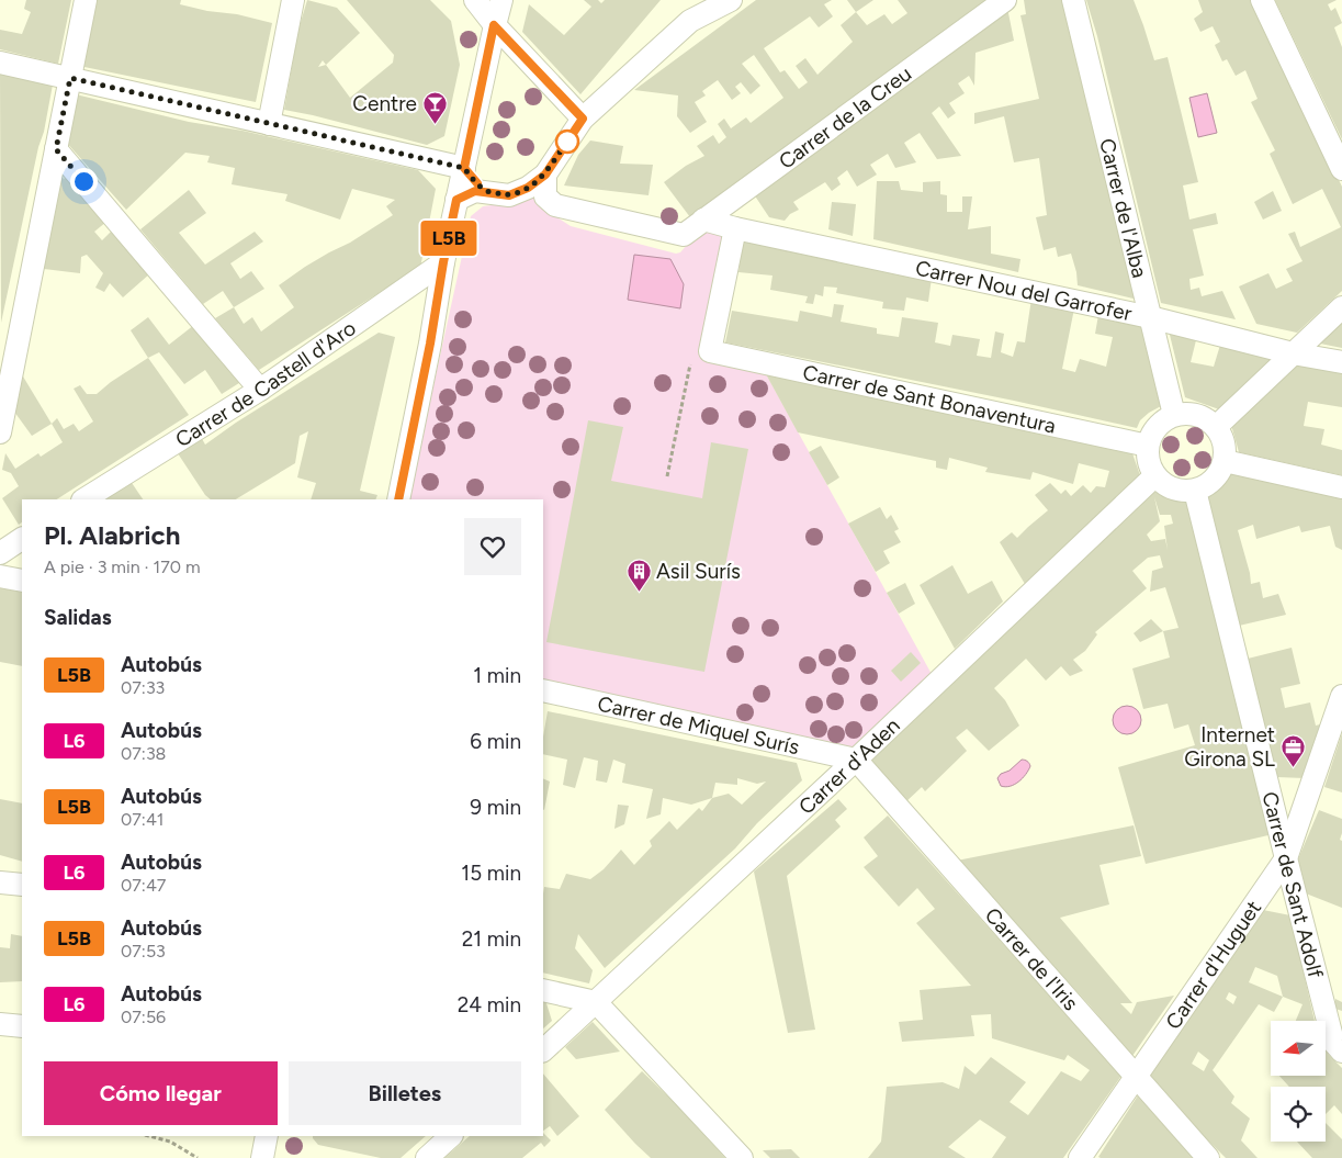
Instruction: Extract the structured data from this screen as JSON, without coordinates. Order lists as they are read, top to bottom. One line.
{"streets":{"street":["Carrer de la Creu","Carrer de l'Alba","Carrer Nou del Garrofer","Carrer de Castell d'Aro","Carrer de Sant Bonaventura","Carrer de Miquel Surís","Carrer d'Aden","Carrer de Sant Adolf","Carrer de l'Iris","Carrer d'Huguet"]},"crossings":[["Carrer de la Creu","Carrer Nou del Garrofer"],["Carrer de l'Alba","Carrer Nou del Garrofer"],["Carrer de l'Alba","Carrer de Sant Bonaventura"],["Carrer de l'Alba","Carrer d'Aden"],["Carrer de l'Alba","Carrer de Sant Adolf"],["Carrer de Sant Bonaventura","Carrer d'Aden"],["Carrer de Sant Bonaventura","Carrer de Sant Adolf"],["Carrer de Miquel Surís","Carrer d'Aden"],["Carrer de Miquel Surís","Carrer de l'Iris"],["Carrer d'Aden","Carrer de Sant Adolf"],["Carrer d'Aden","Carrer de l'Iris"],["Carrer de Sant Adolf","Carrer d'Huguet"],["Carrer de l'Iris","Carrer d'Huguet"]],"places":{"bar":["Centre"],"building":["Asil Surís"],"office":["Internet Girona SL"]},"lines":["bus line L5B"],"north":"left","page":{"on_map":"L5B","heading":[["Pl. Alabrich","A pie · 3 min · 170 m"],"Salidas"],"list":[{"mark":"L5B","name":"Autobús","note":"07:33","value":"1 min"},{"mark":"L6","name":"Autobús","note":"07:38","value":"6 min"},{"mark":"L5B","name":"Autobús","note":"07:41","value":"9 min"},{"mark":"L6","name":"Autobús","note":"07:47","value":"15 min"},{"mark":"L5B","name":"Autobús","note":"07:53","value":"21 min"},{"mark":"L6","name":"Autobús","note":"07:56","value":"24 min"}],"buttons":["Cómo llegar","Billetes"]}}
